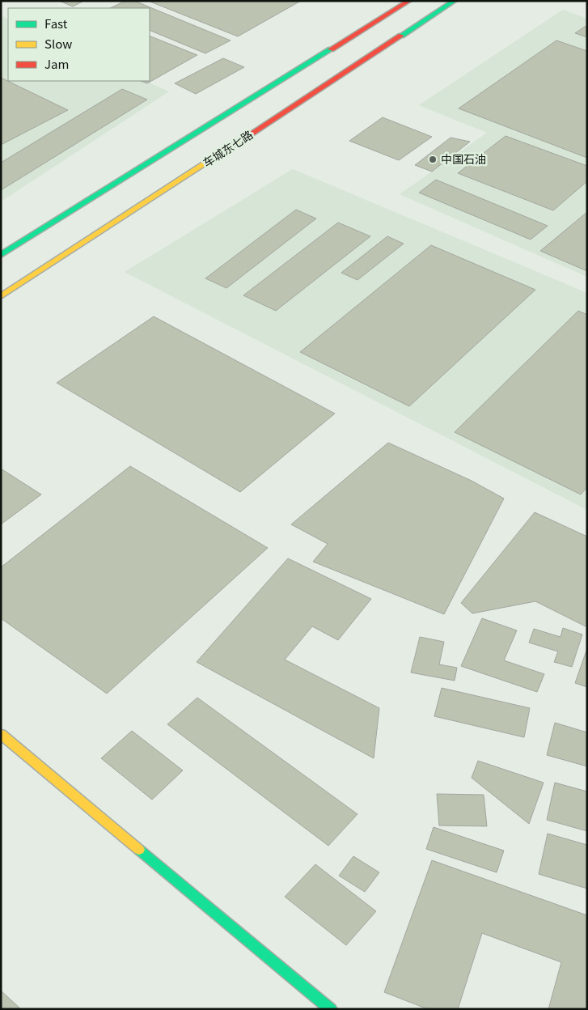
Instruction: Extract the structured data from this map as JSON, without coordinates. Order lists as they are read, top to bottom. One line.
{"streets":{"main road":["车城东七路"]},"places":["中国石油"],"legend":["Fast","Slow","Jam"]}
